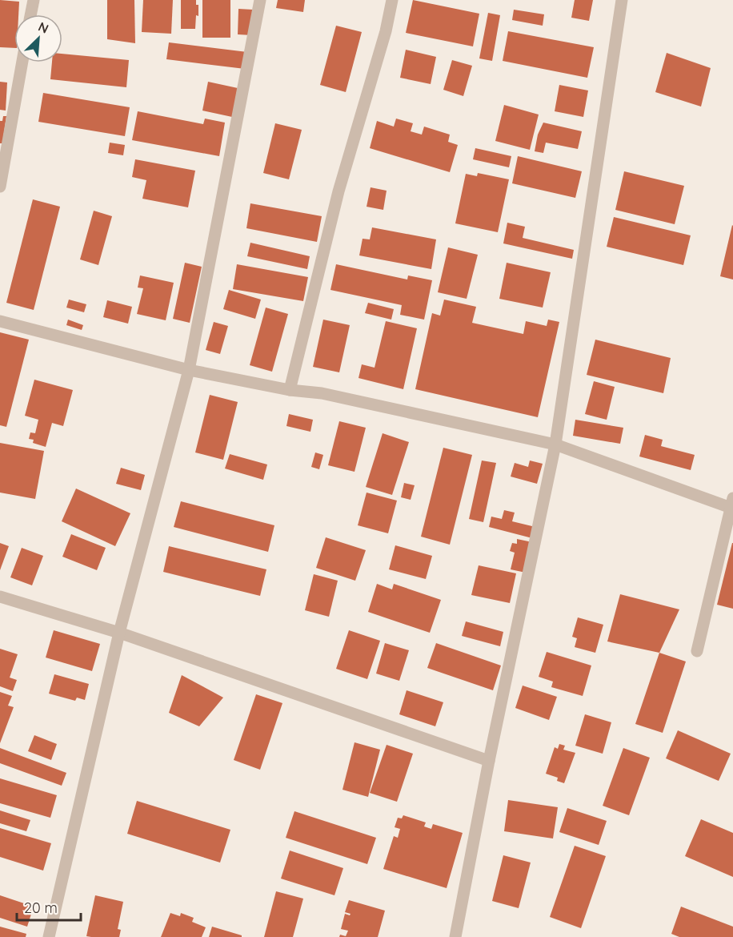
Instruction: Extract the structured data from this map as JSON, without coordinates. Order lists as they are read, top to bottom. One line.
{"scale_bar":"20 m","north":"top right"}
